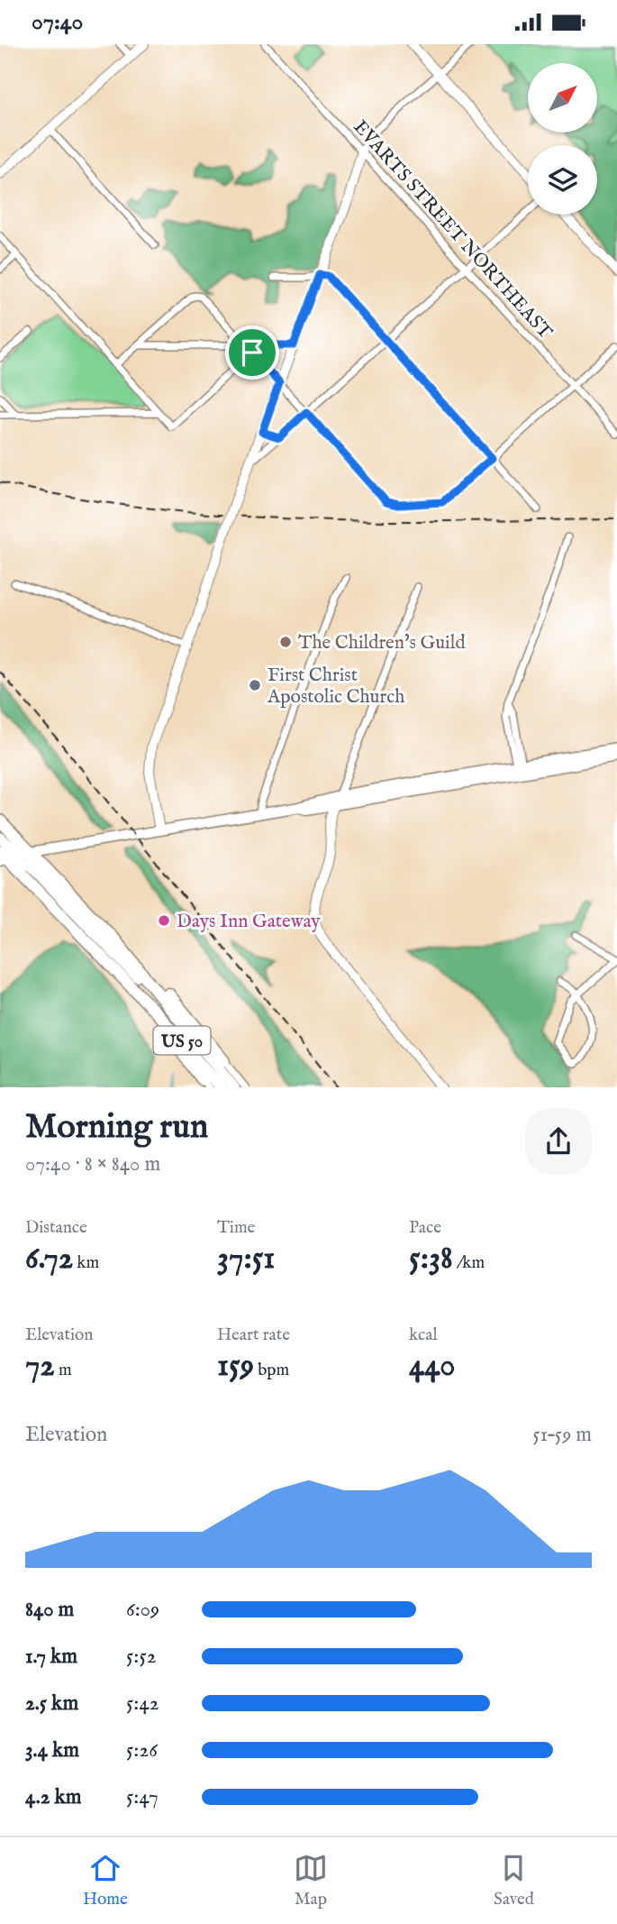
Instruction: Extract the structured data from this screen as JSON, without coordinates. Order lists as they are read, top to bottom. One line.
{"streets":{"highway":["US 50"],"street":["EVARTS STREET NORTHEAST"]},"places":["The Children's Guild","First Christ Apostolic Church","Days Inn Gateway"],"north":"top right","page":{"status":"07:40","heading":["Morning run","07:40 · 8 × 840 m"],"stats":[["Distance","6.72 km"],["Time","37:51"],["Pace","5:38 /km"],["Elevation","72 m"],["Heart rate","159 bpm"],["kcal","440"]],"chart":["Elevation","51–59 m"],"list":[{"name":"840 m","note":"6:09"},{"name":"1.7 km","note":"5:52"},{"name":"2.5 km","note":"5:42"},{"name":"3.4 km","note":"5:26"},{"name":"4.2 km","note":"5:47"}],"tabs":["Home","Map","Saved"]}}
